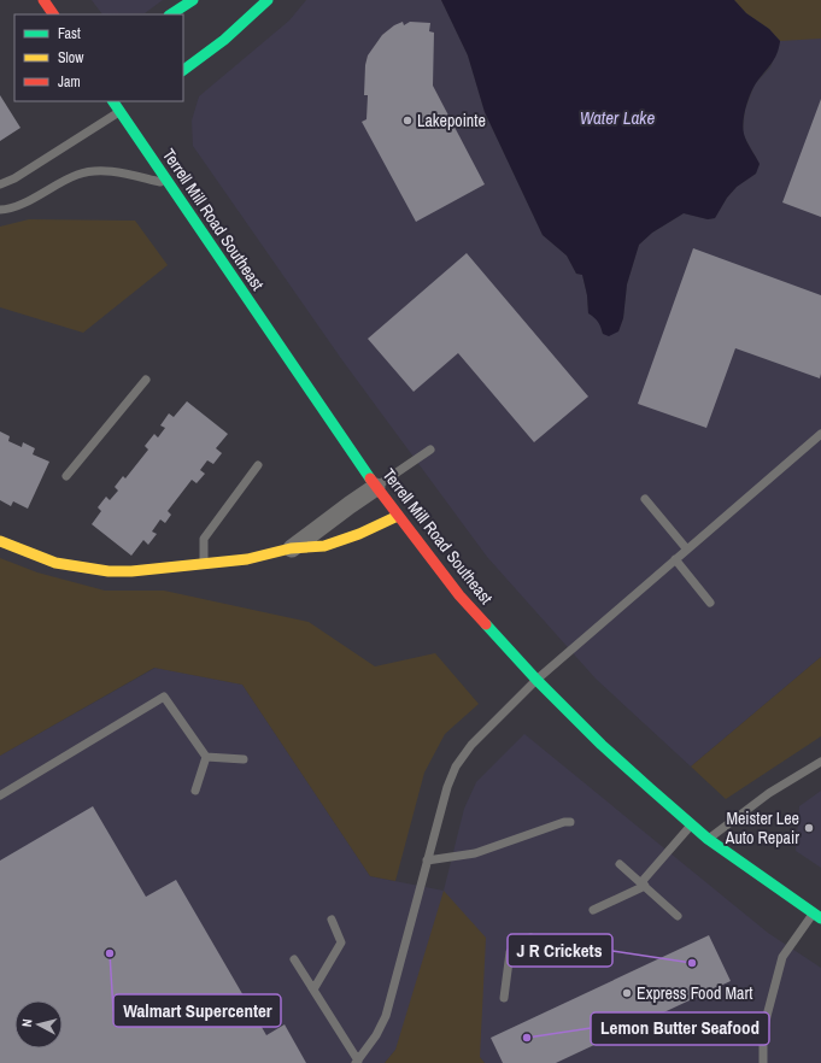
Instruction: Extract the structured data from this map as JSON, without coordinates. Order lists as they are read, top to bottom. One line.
{"streets":{"main road":["Terrell Mill Road Southeast"]},"water":["Water Lake"],"places":["Lakepointe","Meister Lee Auto Repair","Walmart Supercenter","J R Crickets","Express Food Mart","Lemon Butter Seafood"],"legend":["Fast","Slow","Jam"],"north":"left"}
